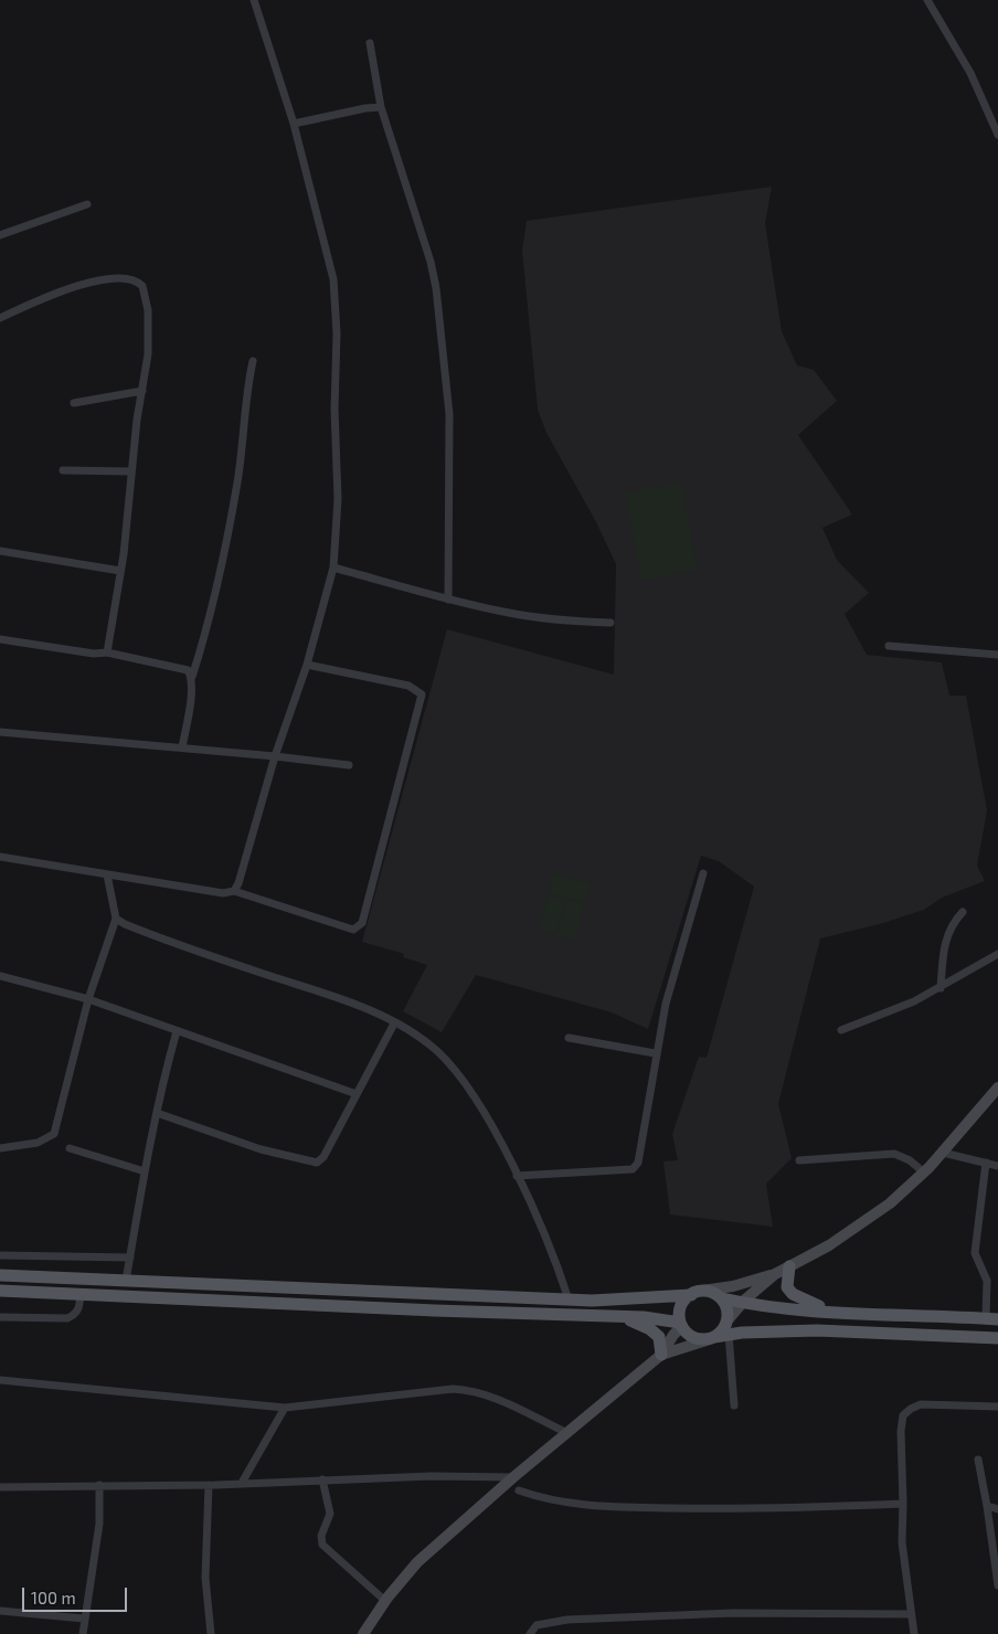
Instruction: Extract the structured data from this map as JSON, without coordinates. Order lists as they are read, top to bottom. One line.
{"scale_bar":"100 m"}
